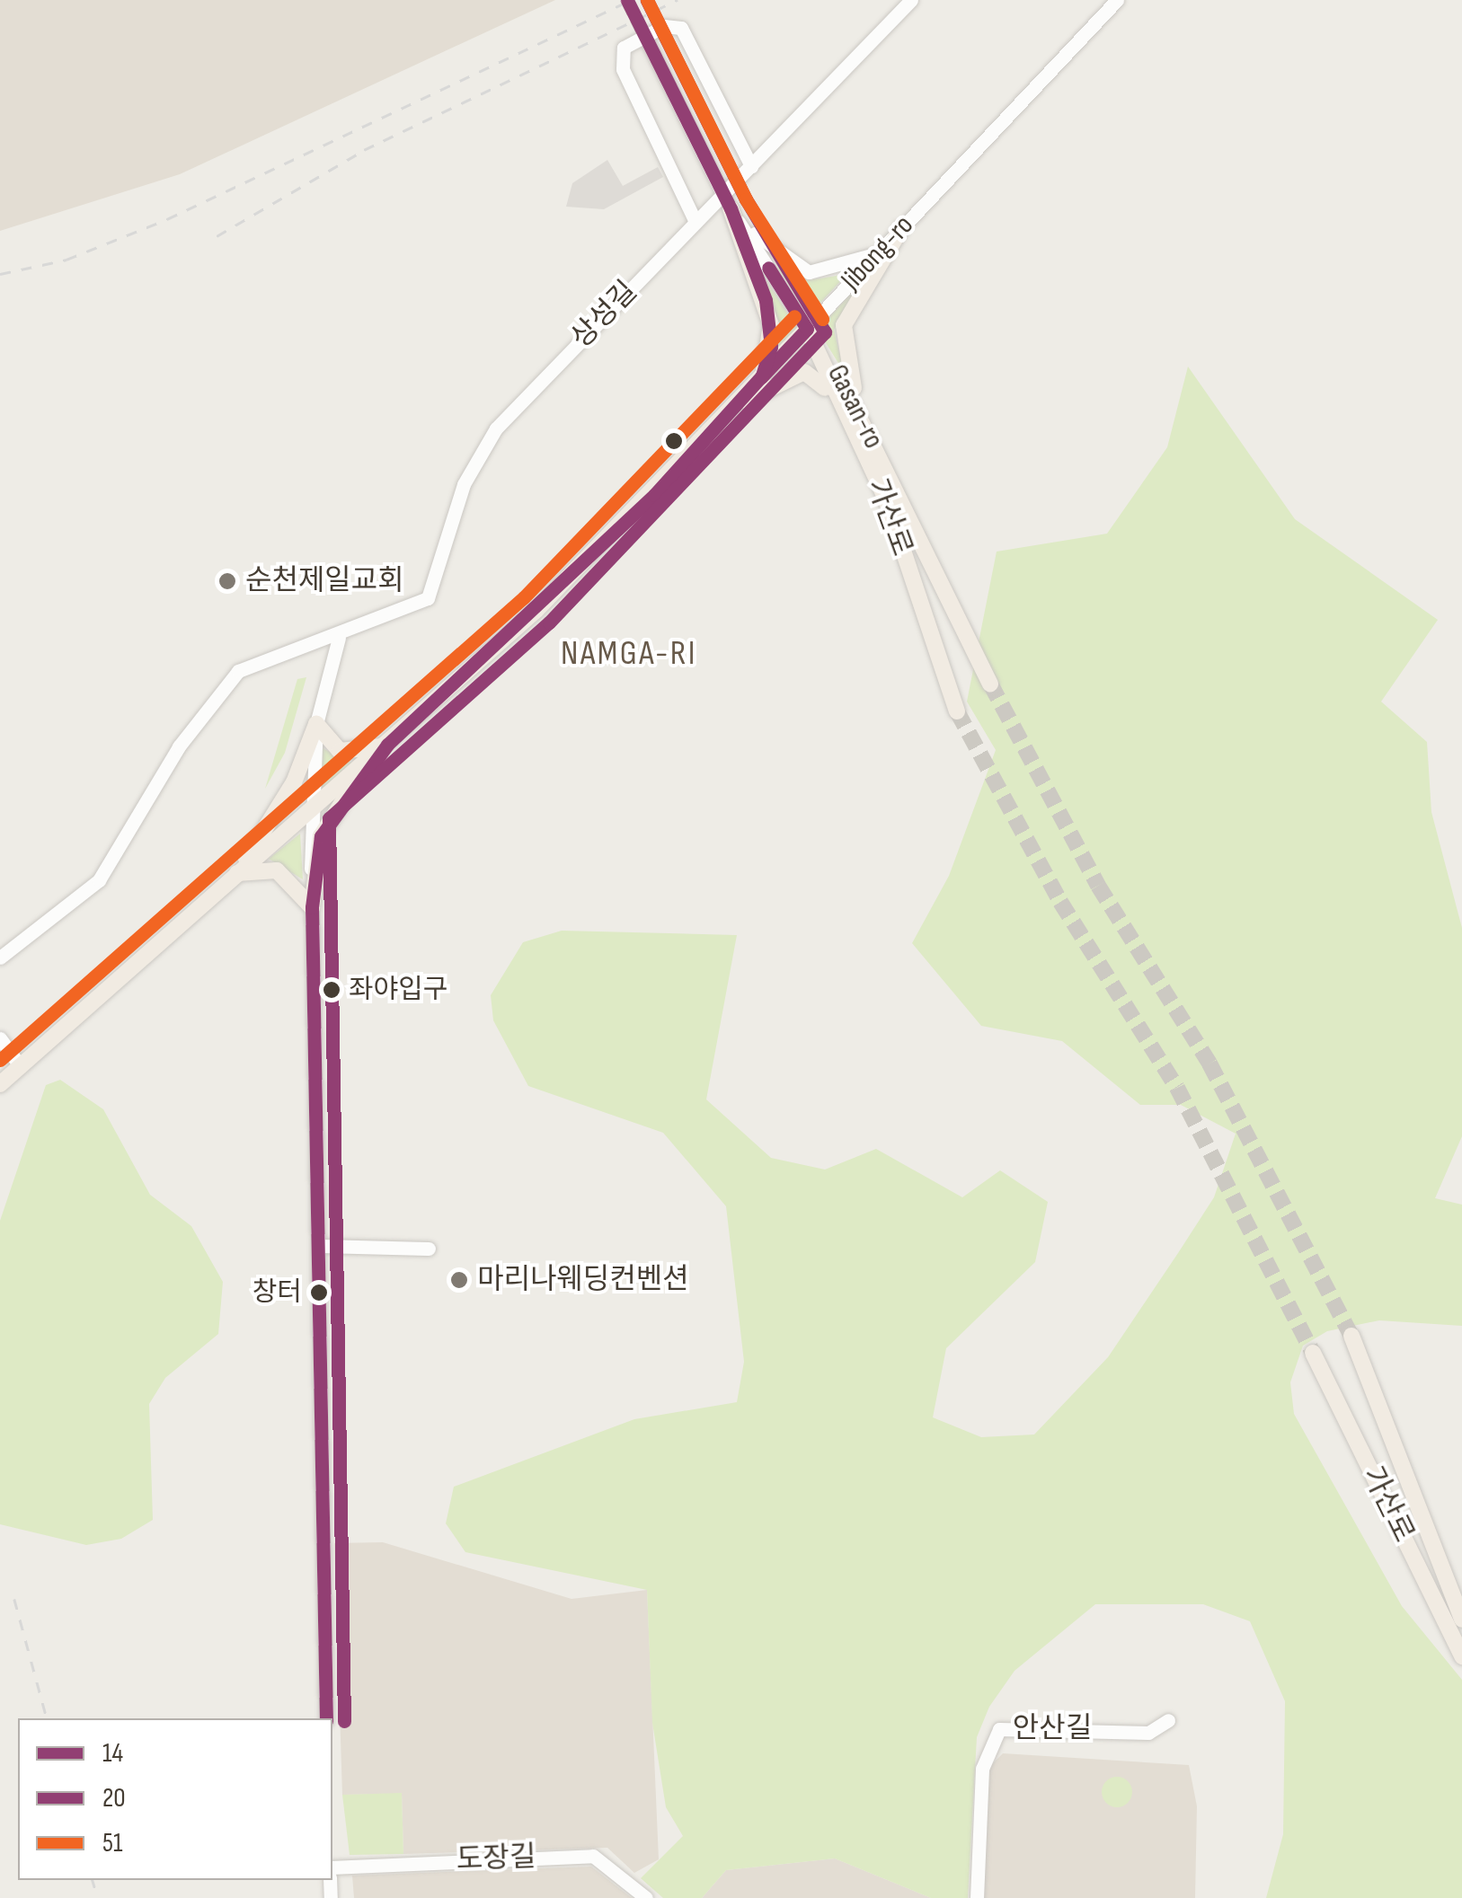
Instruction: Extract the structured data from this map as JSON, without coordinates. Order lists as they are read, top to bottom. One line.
{"streets":{"main road":["Jibong-ro","Gasan-ro","가산로"],"street":["상성길","안산길","도장길"]},"crossings":[["Jibong-ro","Gasan-ro"],["Gasan-ro","가산로"]],"districts":["NAMGA-RI"],"places":["순천제일교회","좌야입구","마리나웨딩컨벤션","창터"],"lines":["transit line 14","transit line 20","transit line 51"],"legend":["14","20","51"]}
